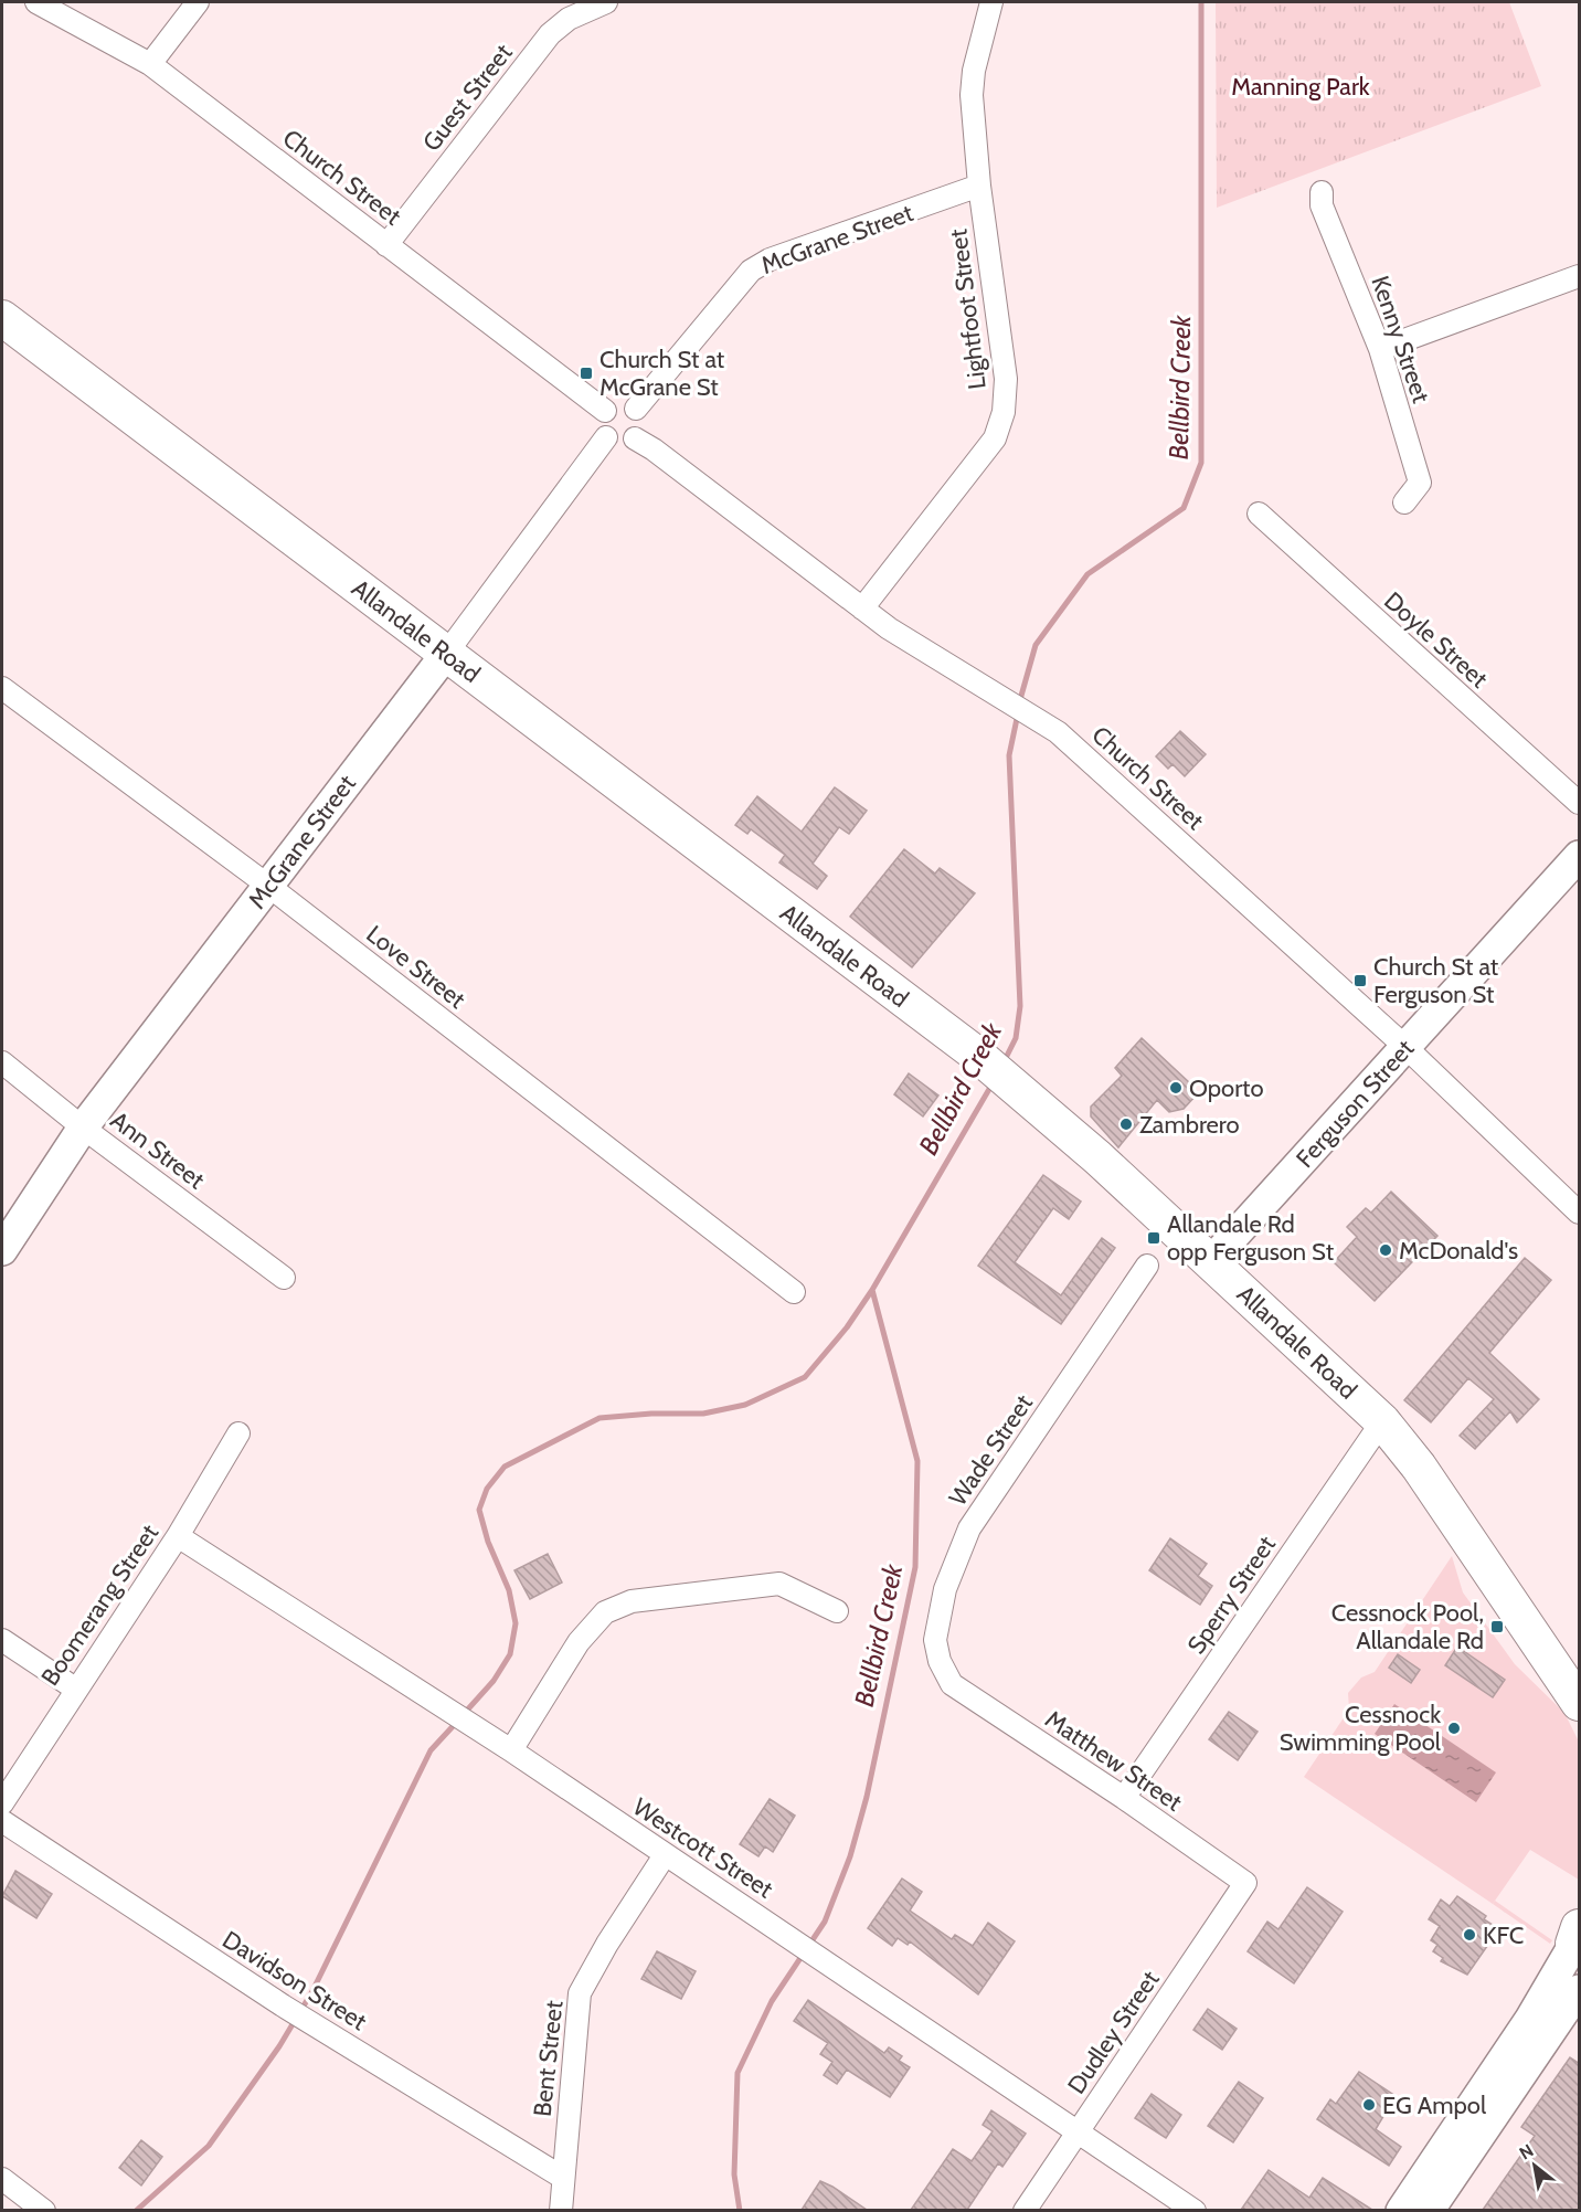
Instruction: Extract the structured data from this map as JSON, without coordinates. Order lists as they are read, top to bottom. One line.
{"streets":{"main road":["Allandale Road"],"street":["Guest Street","Church Street","McGrane Street","Lightfoot Street","Kenny Street","Doyle Street","Love Street","Ferguson Street","Ann Street","Wade Street","Sperry Street","Boomerang Street","Matthew Street","Westcott Street","Davidson Street","Dudley Street","Bent Street"]},"crossings":[["Guest Street","Church Street"],["Church Street","McGrane Street"],["Church Street","Lightfoot Street"],["Church Street","Ferguson Street"],["McGrane Street","Lightfoot Street"],["McGrane Street","Allandale Road"],["McGrane Street","Love Street"],["McGrane Street","Ann Street"],["Allandale Road","Ferguson Street"],["Allandale Road","Sperry Street"],["Wade Street","Matthew Street"],["Sperry Street","Matthew Street"],["Boomerang Street","Westcott Street"],["Matthew Street","Dudley Street"],["Westcott Street","Dudley Street"],["Westcott Street","Bent Street"],["Davidson Street","Bent Street"]],"water":["Bellbird Creek"],"parks":["Manning Park"],"places":{"transit":["Church St at McGrane St","Church St at Ferguson St","Allandale Rd opp Ferguson St","Cessnock Pool, Allandale Rd"],"other":["Oporto","Zambrero","McDonald's","Cessnock Swimming Pool","KFC","EG Ampol"]},"north":"top left"}
